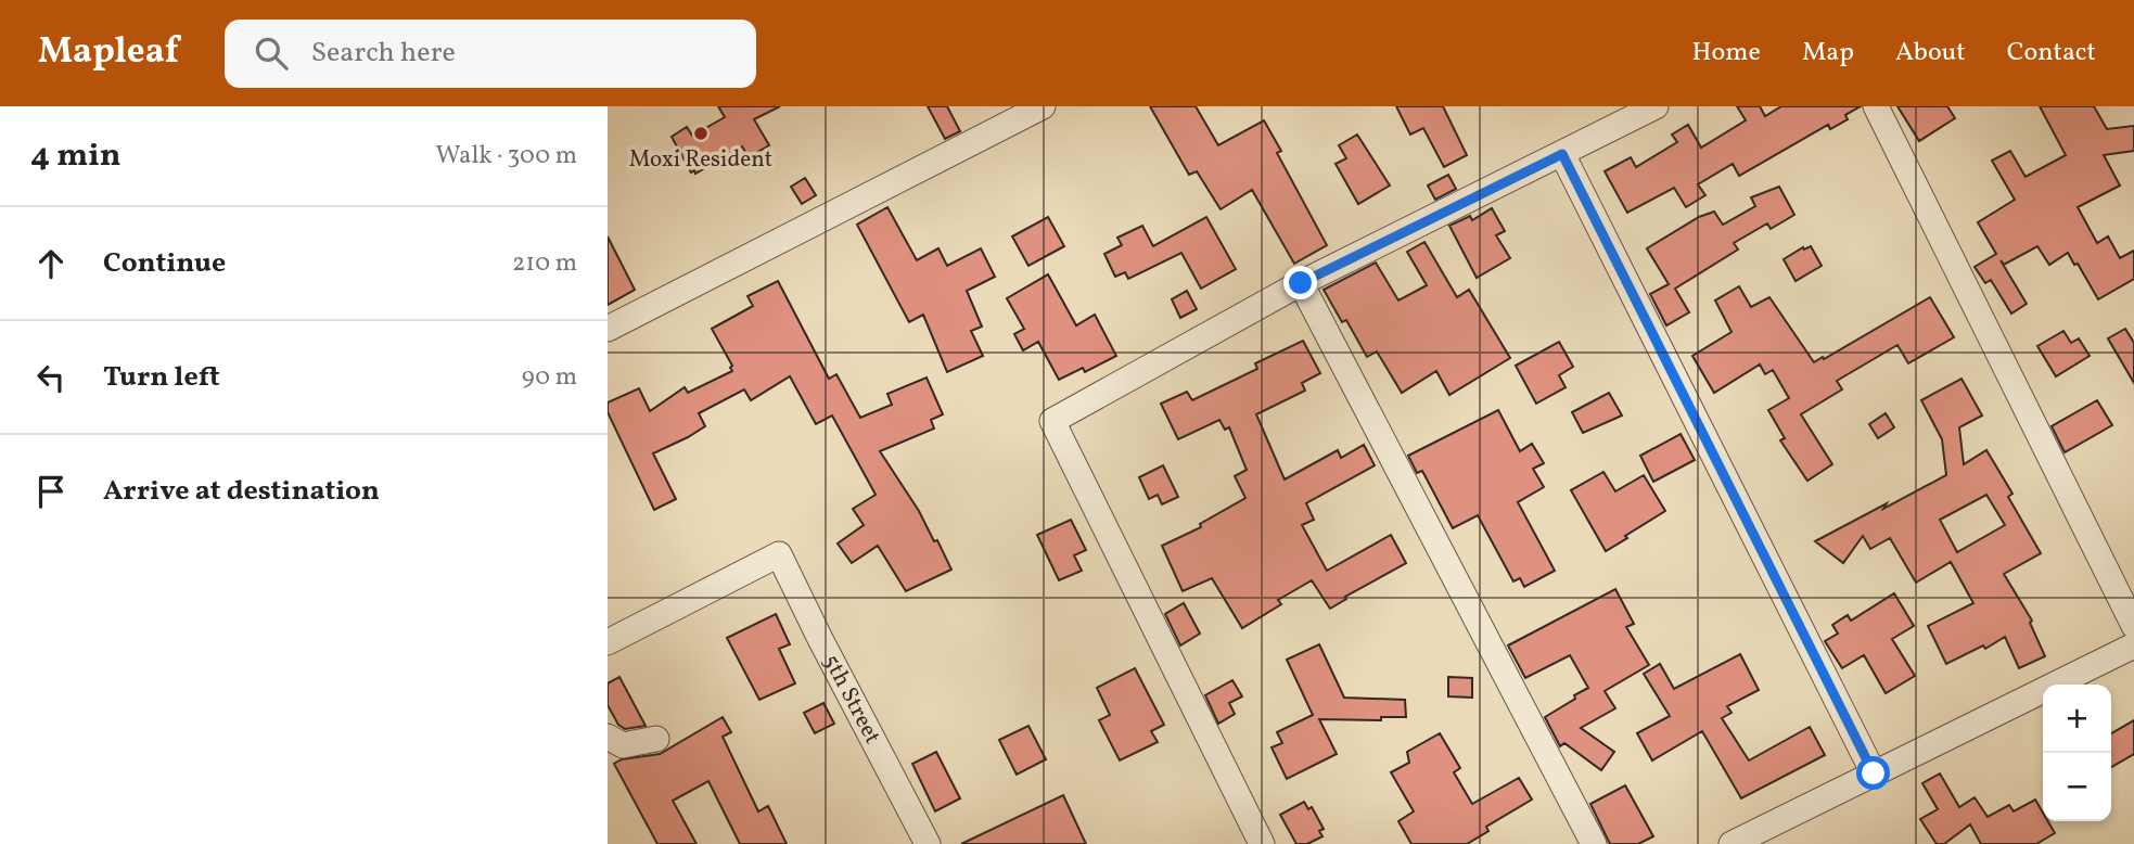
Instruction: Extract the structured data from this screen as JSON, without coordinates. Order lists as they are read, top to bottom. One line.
{"streets":{"street":["5th Street"]},"places":["Moxi Resident"],"page":{"header":"Mapleaf","search":"Search here","nav":["Home","Map","About","Contact"],"heading":["4 min","Walk · 300 m"],"list":[["Continue","210 m"],["Turn left","90 m"],"Arrive at destination"],"map_buttons":["+","−"]}}
